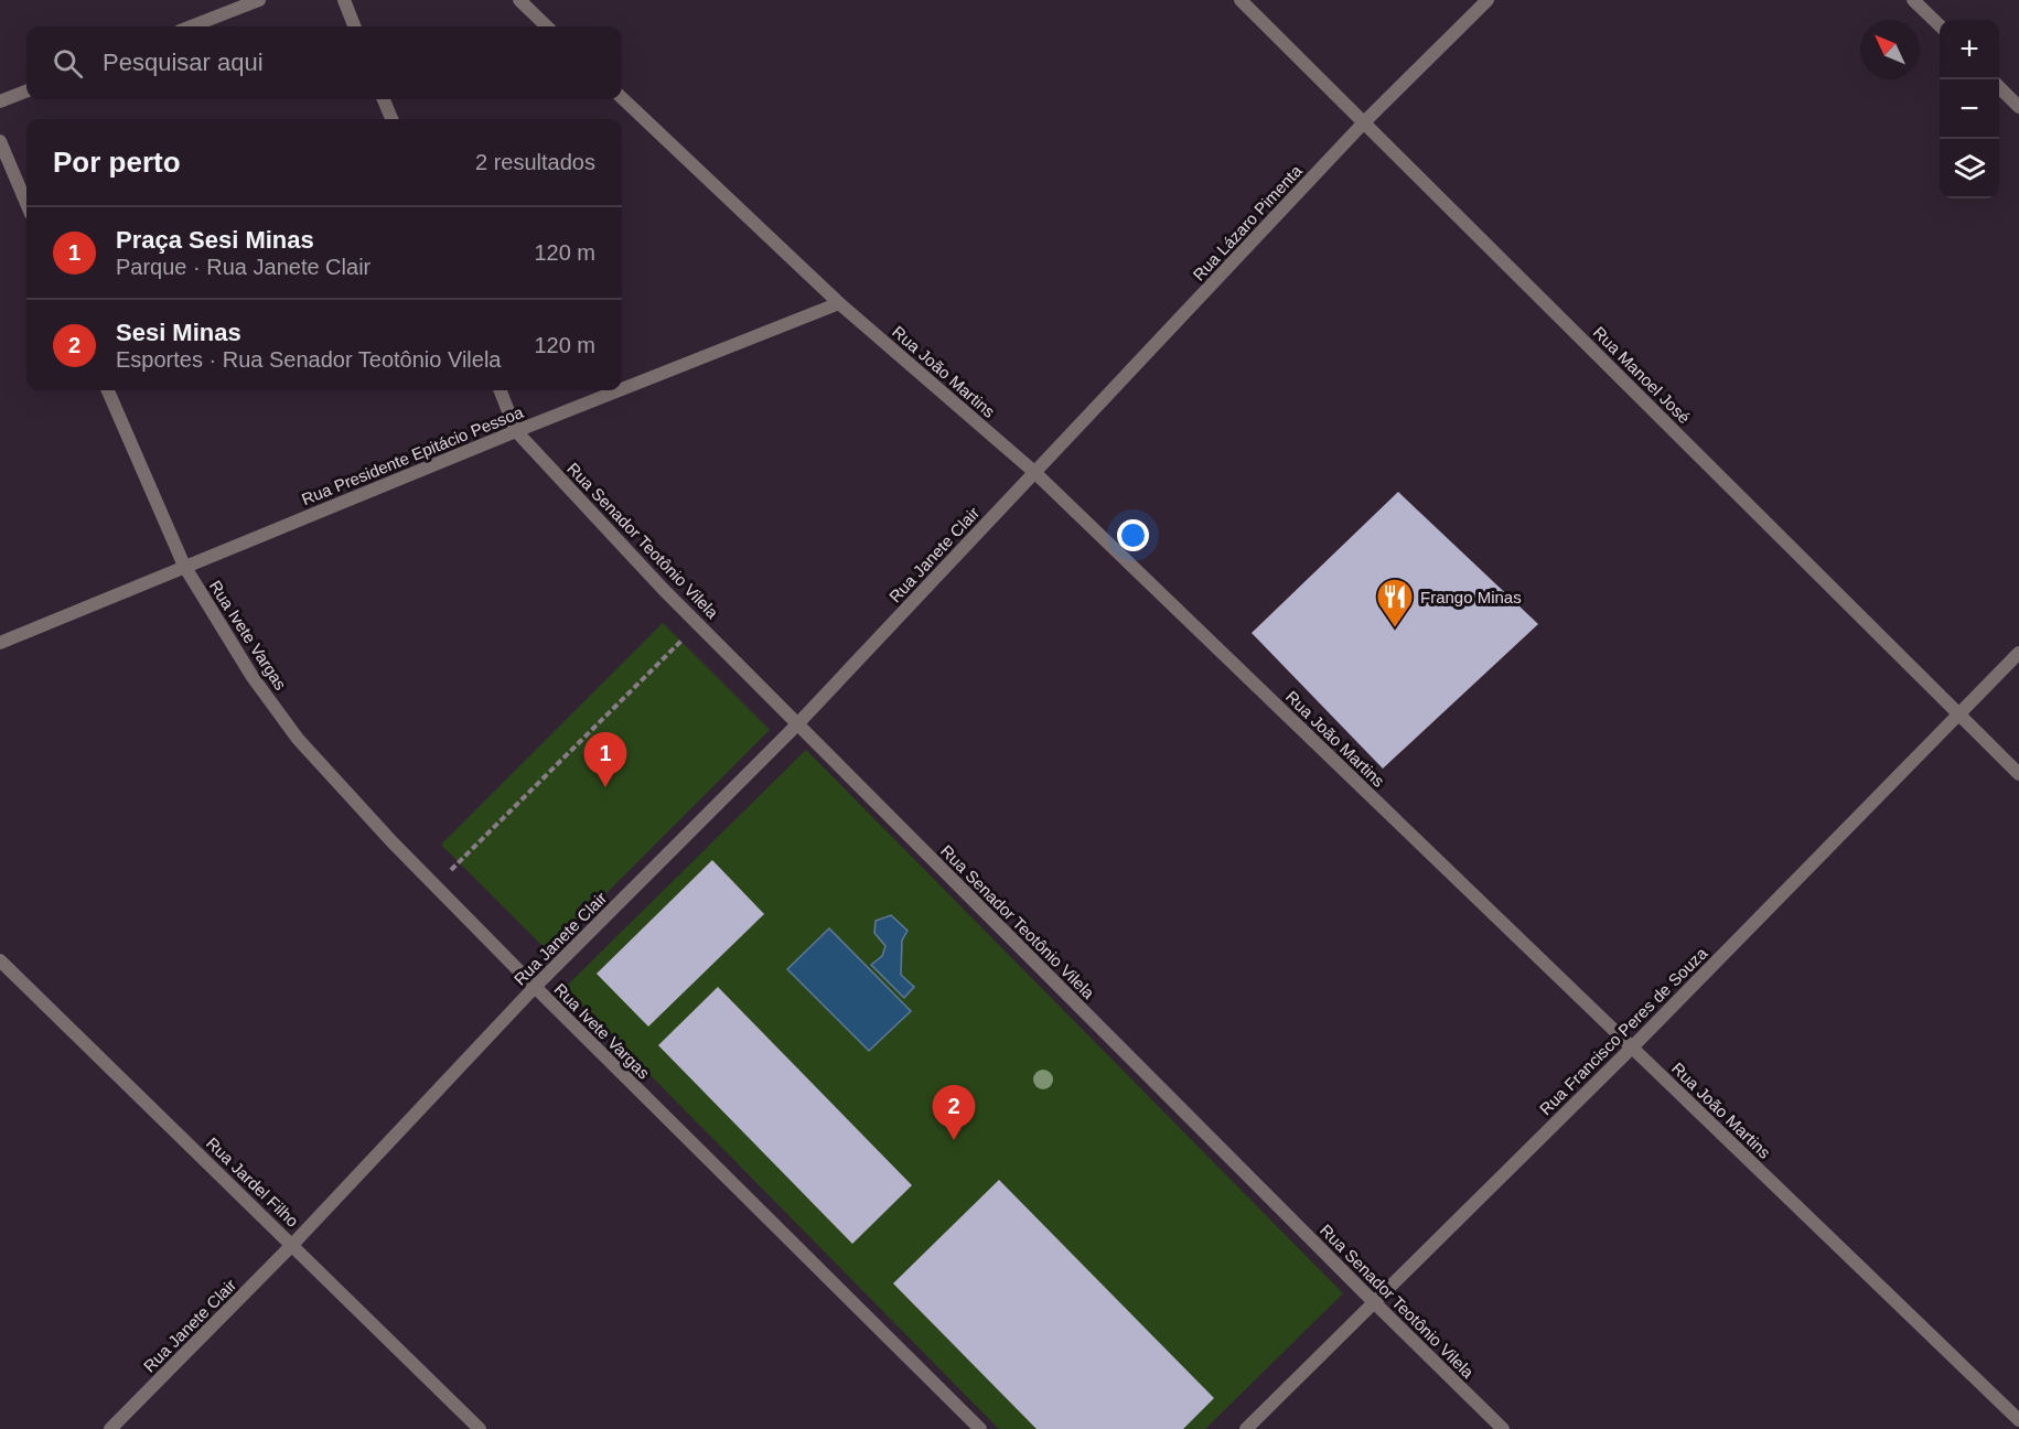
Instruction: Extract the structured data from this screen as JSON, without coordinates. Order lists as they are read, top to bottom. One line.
{"streets":{"street":["Rua Lázaro Pimenta","Rua João Martins","Rua Manoel José","Rua Presidente Epitácio Pessoa","Rua Senador Teotônio Vilela","Rua Janete Clair","Rua Ivete Vargas","Rua Francisco Peres de Souza","Rua Jardel Filho"]},"crossings":[["Rua Lázaro Pimenta","Rua João Martins"],["Rua Lázaro Pimenta","Rua Manoel José"],["Rua Lázaro Pimenta","Rua Janete Clair"],["Rua João Martins","Rua Presidente Epitácio Pessoa"],["Rua João Martins","Rua Janete Clair"],["Rua João Martins","Rua Francisco Peres de Souza"],["Rua Manoel José","Rua Francisco Peres de Souza"],["Rua Presidente Epitácio Pessoa","Rua Senador Teotônio Vilela"],["Rua Presidente Epitácio Pessoa","Rua Ivete Vargas"],["Rua Senador Teotônio Vilela","Rua Janete Clair"],["Rua Senador Teotônio Vilela","Rua Francisco Peres de Souza"],["Rua Janete Clair","Rua Ivete Vargas"],["Rua Janete Clair","Rua Jardel Filho"]],"places":{"restaurant":["Frango Minas"]},"north":"top left","page":{"map_buttons":["+","−"],"search":"Pesquisar aqui","heading":["Por perto","2 resultados"],"list":[{"mark":"1","name":"Praça Sesi Minas","note":"Parque · Rua Janete Clair","value":"120 m"},{"mark":"2","name":"Sesi Minas","note":"Esportes · Rua Senador Teotônio Vilela","value":"120 m"}],"pins":["1","2"]}}
